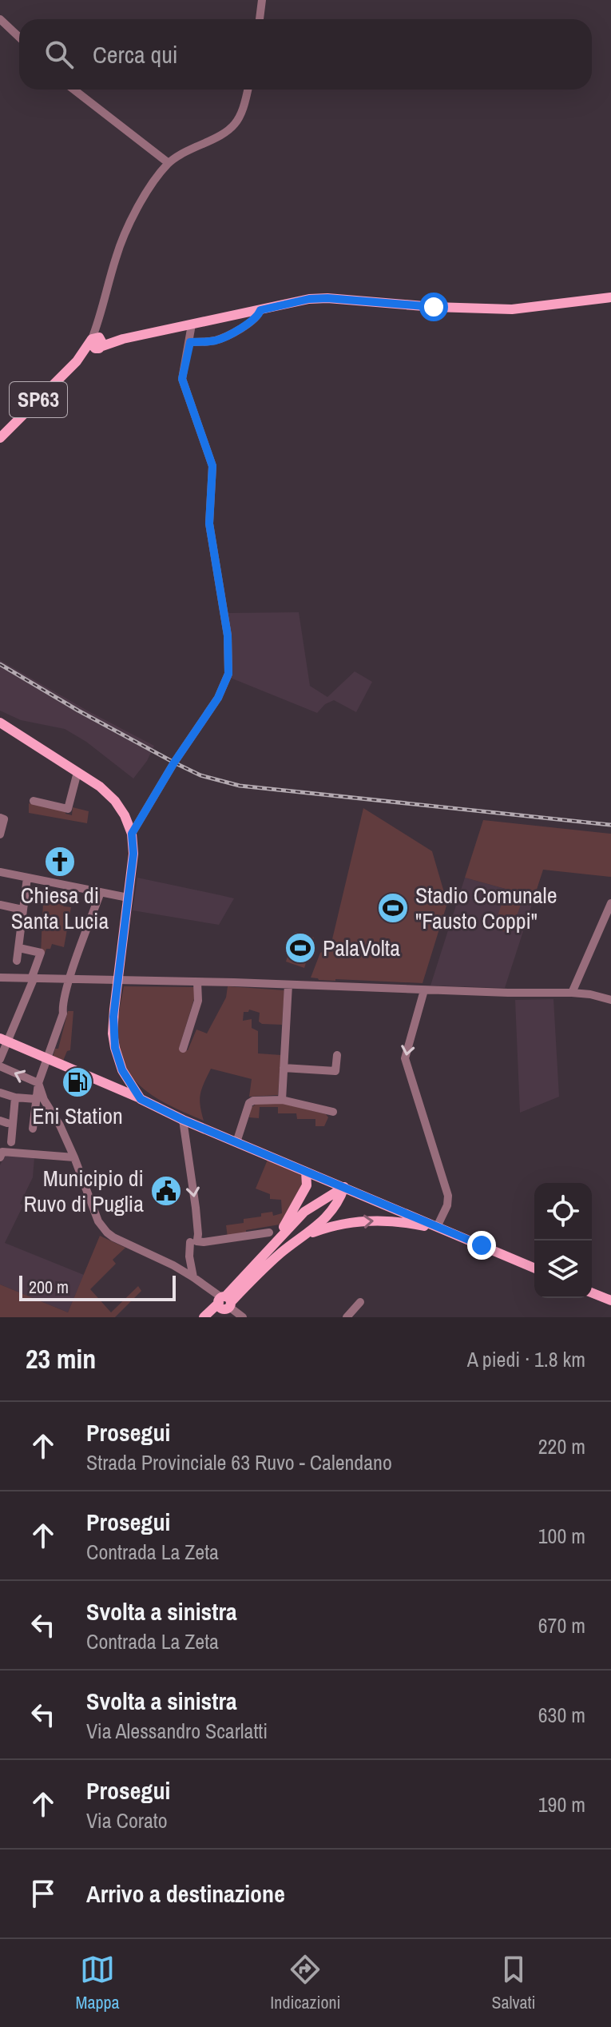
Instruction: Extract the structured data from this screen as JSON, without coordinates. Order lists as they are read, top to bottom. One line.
{"streets":{"main road":["SP63"]},"places":{"church":["Chiesa di Santa Lucia"],"sports":["Stadio Comunale \"Fausto Coppi\"","PalaVolta"],"fuel station":["Eni Station"],"public building":["Municipio di Ruvo di Puglia"]},"scale_bar":"200 m","page":{"search":"Cerca qui","scale":"200 m","heading":["23 min","A piedi · 1.8 km"],"list":[["Prosegui","Strada Provinciale 63 Ruvo - Calendano","220 m"],["Prosegui","Contrada La Zeta","100 m"],["Svolta a sinistra","Contrada La Zeta","670 m"],["Svolta a sinistra","Via Alessandro Scarlatti","630 m"],["Prosegui","Via Corato","190 m"],"Arrivo a destinazione"],"nav":["Mappa","Indicazioni","Salvati"]}}
